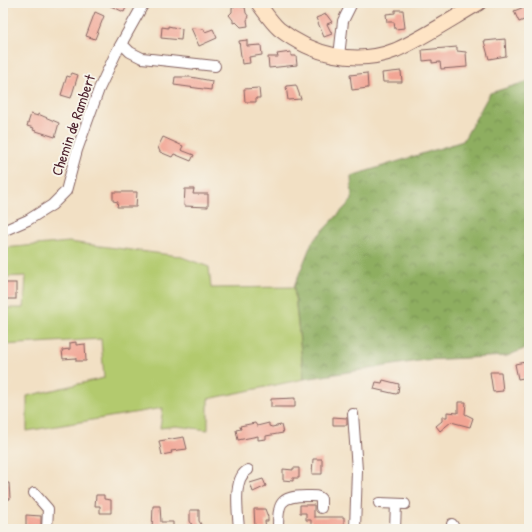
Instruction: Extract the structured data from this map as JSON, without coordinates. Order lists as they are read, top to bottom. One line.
{"streets":{"street":["Chemin de Rambert"]}}
